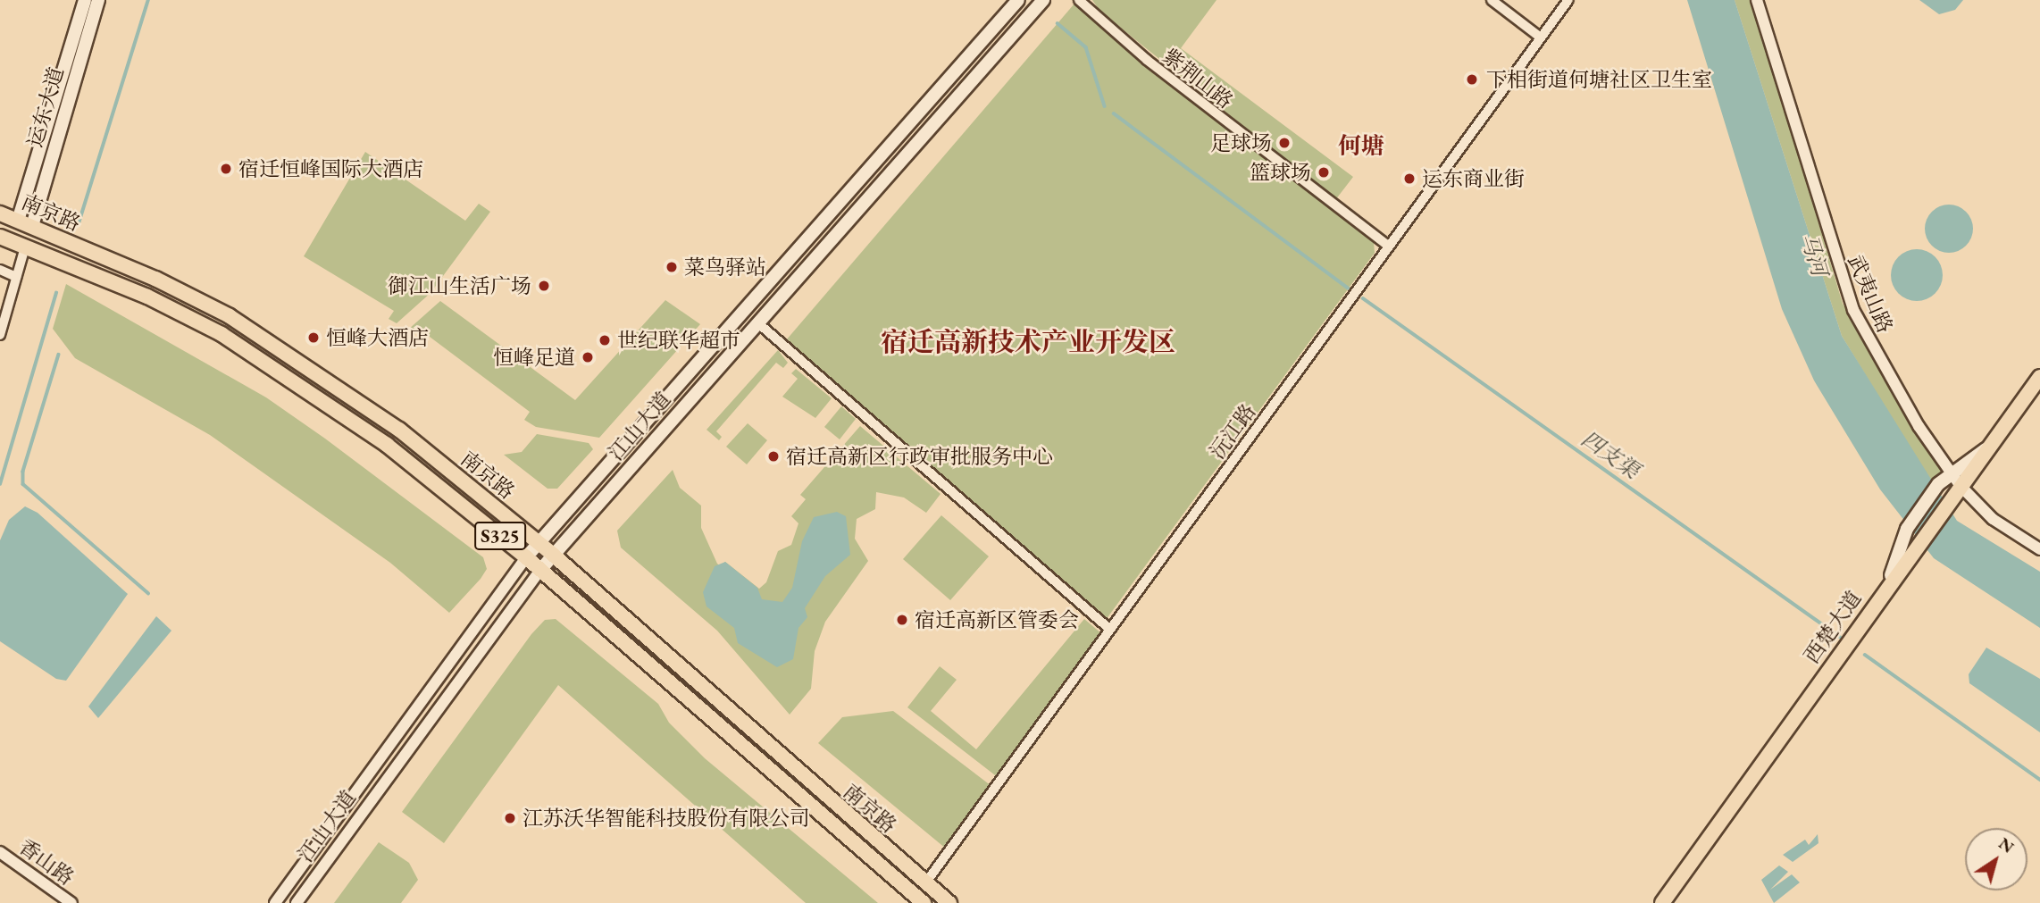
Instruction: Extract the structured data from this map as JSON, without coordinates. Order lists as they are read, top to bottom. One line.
{"streets":{"main road":["运东大道","南京路","江山大道","S325","西楚大道"],"street":["紫荆山路","武夷山路","沅江路","香山路"]},"crossings":[["紫荆山路","沅江路"],["运东大道","南京路"],["南京路","江山大道"],["南京路","沅江路"],["武夷山路","西楚大道"]],"districts":["何塘","宿迁高新技术产业开发区"],"water":["马河","四支渠"],"places":["下相街道何塘社区卫生室","足球场","宿迁恒峰国际大酒店","篮球场","运东商业街","菜鸟驿站","御江山生活广场","恒峰大酒店","世纪联华超市","恒峰足道","宿迁高新区行政审批服务中心","宿迁高新区管委会","江苏沃华智能科技股份有限公司"],"north":"top right"}
